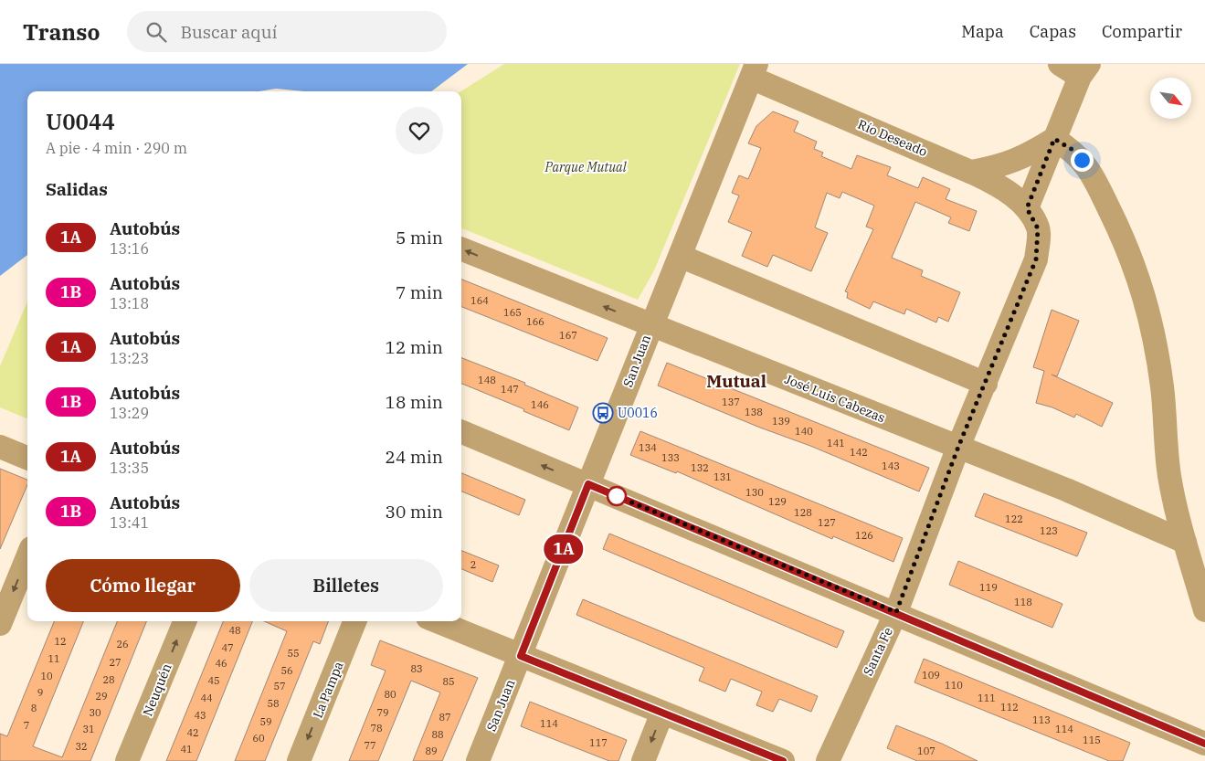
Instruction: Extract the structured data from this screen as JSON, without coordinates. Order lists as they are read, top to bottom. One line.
{"streets":{"street":["Río Deseado","San Juan","José Luis Cabezas","Santa Fe","Neuquén","La Pampa"]},"crossings":[["Río Deseado","San Juan"],["Río Deseado","Santa Fe"],["San Juan","José Luis Cabezas"],["José Luis Cabezas","Santa Fe"]],"one_way":["La Pampa"],"districts":["Mutual"],"parks":["Parque Mutual"],"places":{"bus stop":["U0016"]},"lines":["bus line 1A"],"house_numbers":["164","165","166","167","148","147","137","146","138","139","140","141","134","142","133","143","132","131","130","129","128","122","127","123","126","2","119","118","48","12","26","47","55","11","27","46","83","56","109","10","28","45","85","110","57","9","80","29","44","111","58","112","8","30","79","43","87","113","59","114","7","78","31","114","42","88","60","115","117","77","32","41","89","107"],"north":"bottom right","page":{"header":"Transo","search":"Buscar aquí","nav":["Mapa","Capas","Compartir"],"on_map":"1A","heading":[["U0044","A pie · 4 min · 290 m"],"Salidas"],"list":[{"mark":"1A","name":"Autobús","note":"13:16","value":"5 min"},{"mark":"1B","name":"Autobús","note":"13:18","value":"7 min"},{"mark":"1A","name":"Autobús","note":"13:23","value":"12 min"},{"mark":"1B","name":"Autobús","note":"13:29","value":"18 min"},{"mark":"1A","name":"Autobús","note":"13:35","value":"24 min"},{"mark":"1B","name":"Autobús","note":"13:41","value":"30 min"}],"buttons":["Cómo llegar","Billetes"]}}
